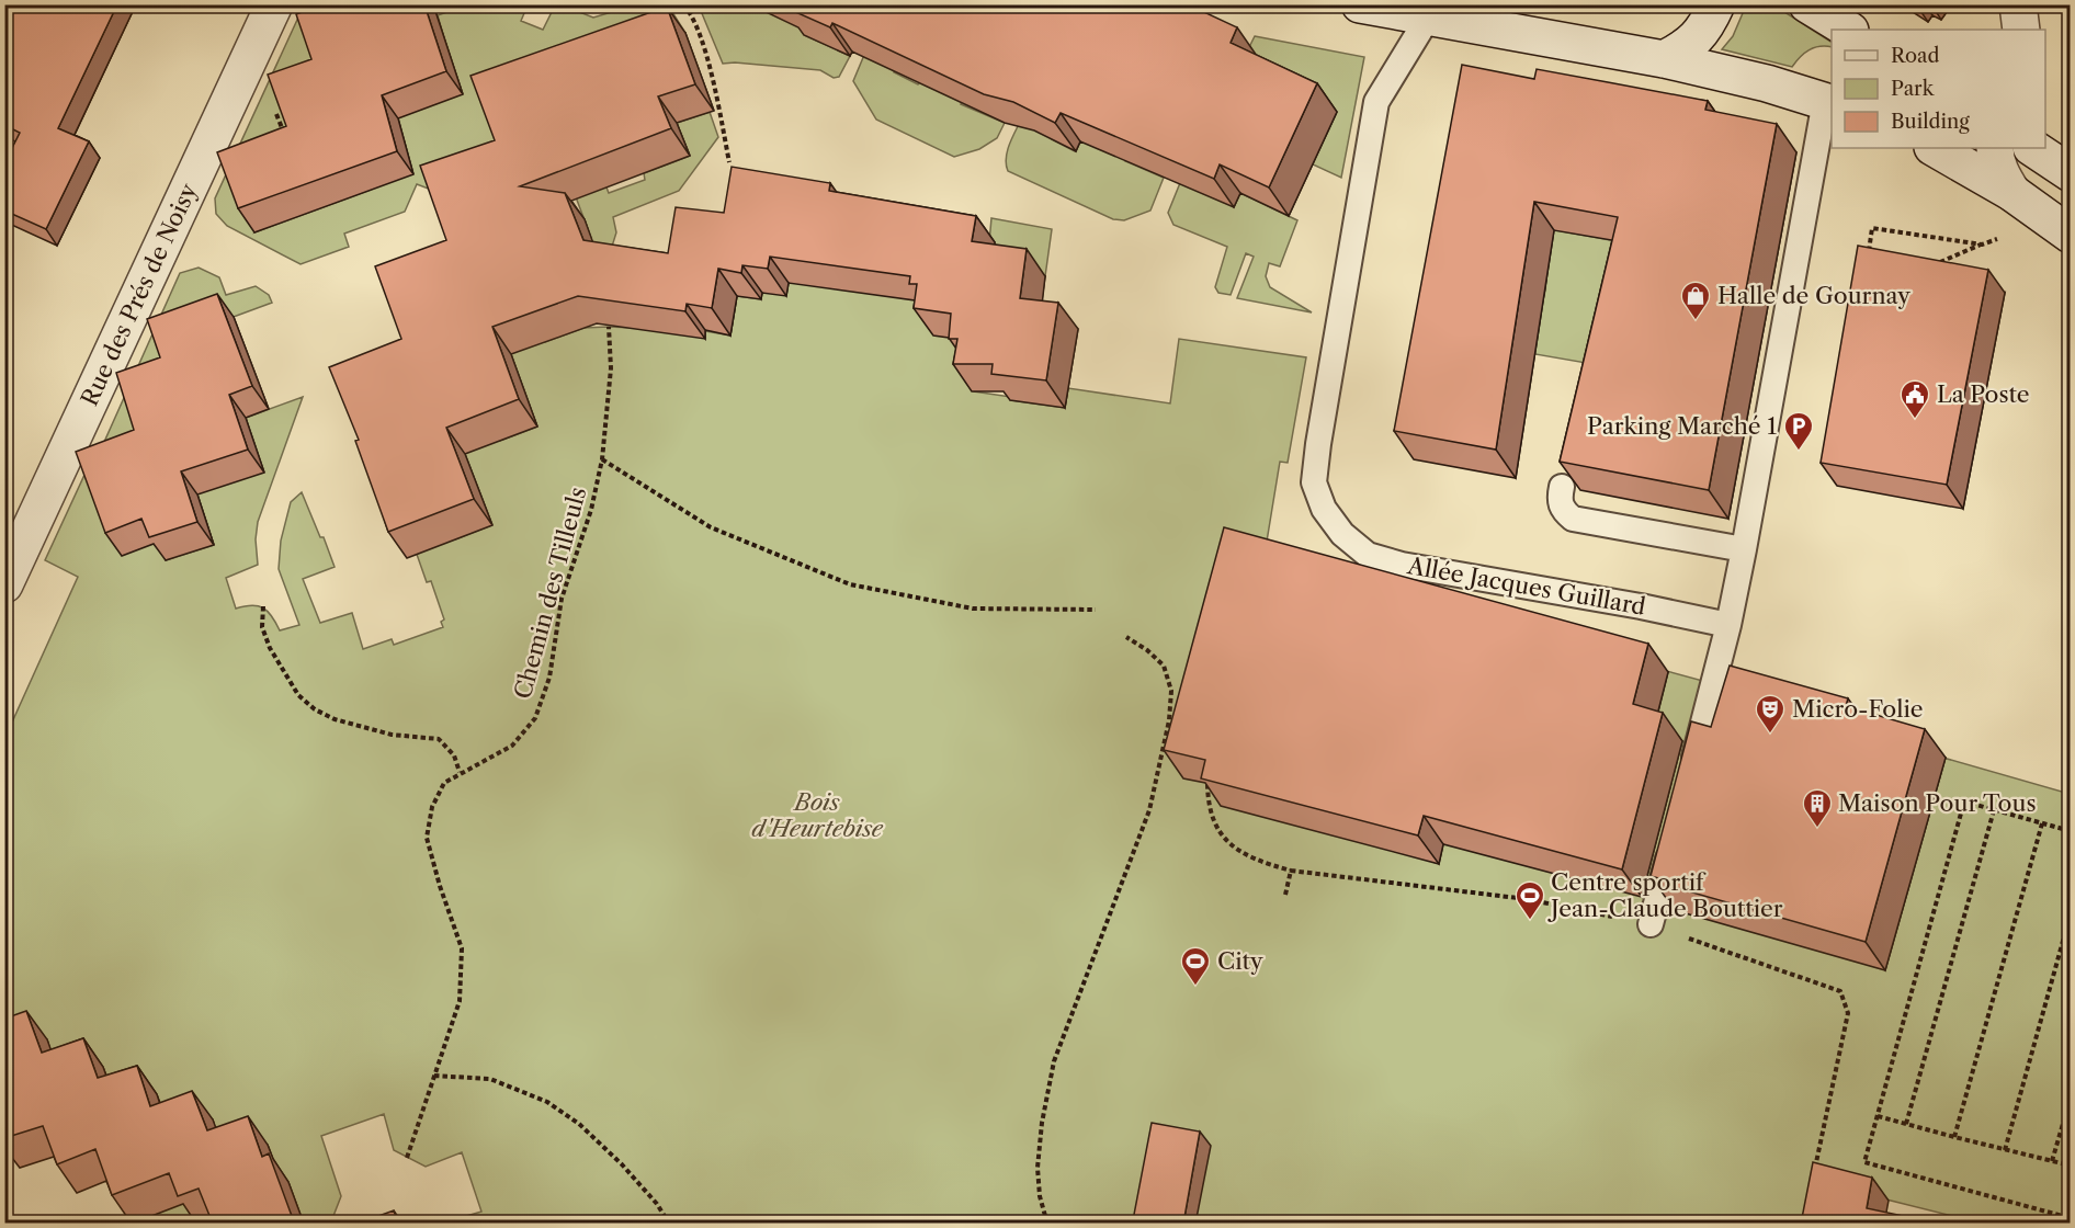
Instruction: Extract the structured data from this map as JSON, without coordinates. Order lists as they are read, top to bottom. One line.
{"streets":{"main road":["Rue des Prés de Noisy"],"lane":["Allée Jacques Guillard"],"path":["Chemin des Tilleuls"]},"parks":["Bois d'Heurtebise"],"places":{"shop":["Halle de Gournay"],"public building":["La Poste"],"parking":["Parking Marché 1"],"theatre":["Micro-Folie"],"building":["Maison Pour Tous"],"sports":["Centre sportif Jean-Claude Bouttier","City"]},"legend":["Road","Park","Building"]}
